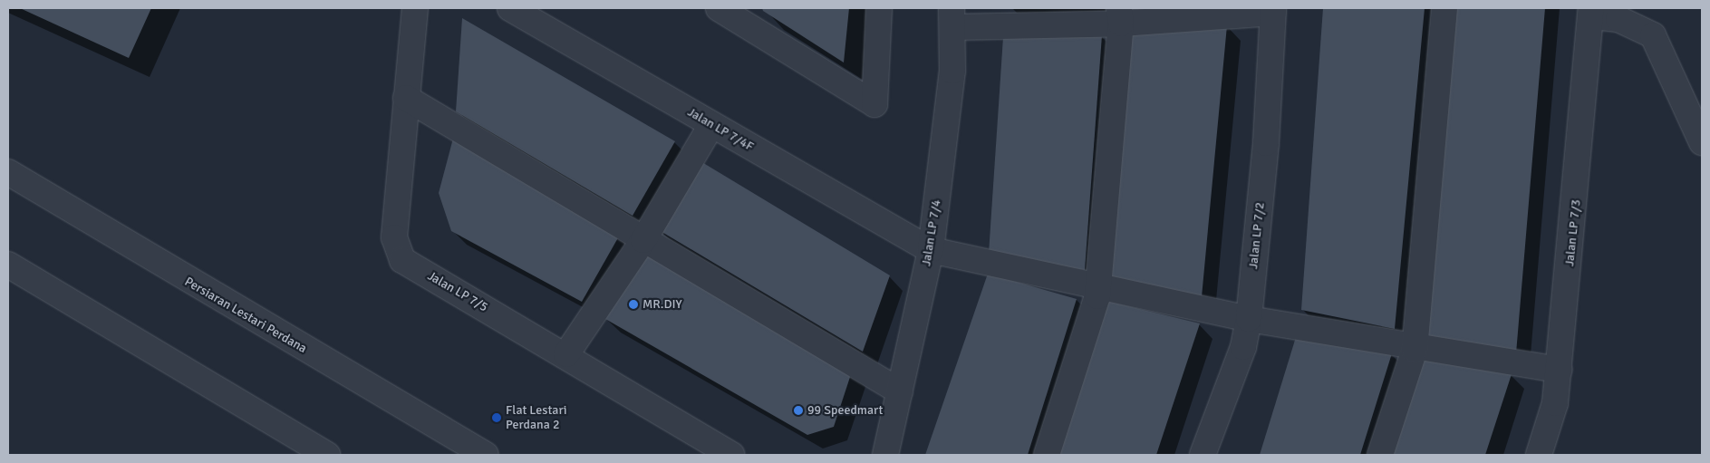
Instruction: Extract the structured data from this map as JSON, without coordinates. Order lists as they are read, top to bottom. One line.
{"streets":{"street":["Jalan LP 7/4F","Jalan LP 7/4","Jalan LP 7/3","Jalan LP 7/2","Jalan LP 7/5","Persiaran Lestari Perdana"]},"crossings":[["Jalan LP 7/4F","Jalan LP 7/4"],["Jalan LP 7/4F","Jalan LP 7/3"],["Jalan LP 7/4F","Jalan LP 7/2"]],"places":["MR.DIY","99 Speedmart","Flat Lestari Perdana 2"]}
